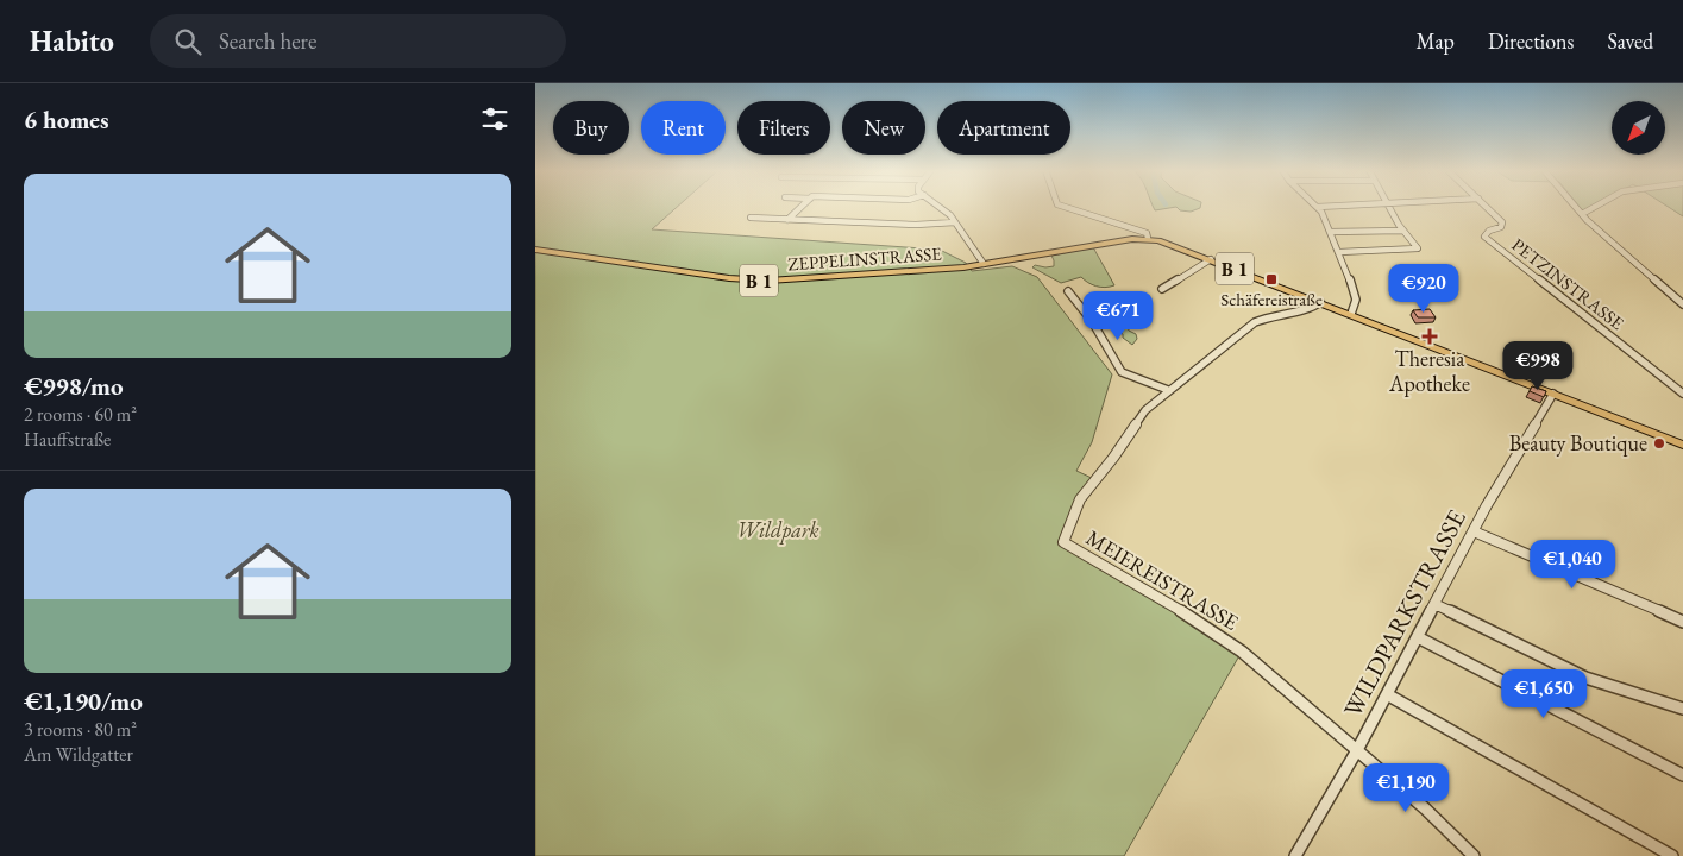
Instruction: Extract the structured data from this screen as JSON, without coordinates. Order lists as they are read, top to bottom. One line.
{"streets":{"main road":["ZEPPELINSTRASSE","B 1"],"street":["PETZINSTRASSE","MEIEREISTRASSE","WILDPARKSTRASSE"]},"crossings":[["ZEPPELINSTRASSE","B 1"],["B 1","MEIEREISTRASSE"],["B 1","WILDPARKSTRASSE"],["MEIEREISTRASSE","WILDPARKSTRASSE"]],"parks":["Wildpark"],"places":{"transit":["Schäfereistraße"],"health":["Theresia Apotheke"],"other":["Beauty Boutique"]},"north":"bottom left","page":{"header":"Habito","search":"Search here","nav":["Map","Directions","Saved"],"heading":"6 homes","chip":["Buy","Rent","Filters","New","Apartment"],"list":[{"name":"€998/mo","note":"2 rooms · 60 m² · Hauffstraße"},{"name":"€1,190/mo","note":"3 rooms · 80 m² · Am Wildgatter"}],"price":["€920","€671","€998","€1,040","€1,650","€1,190"]}}
